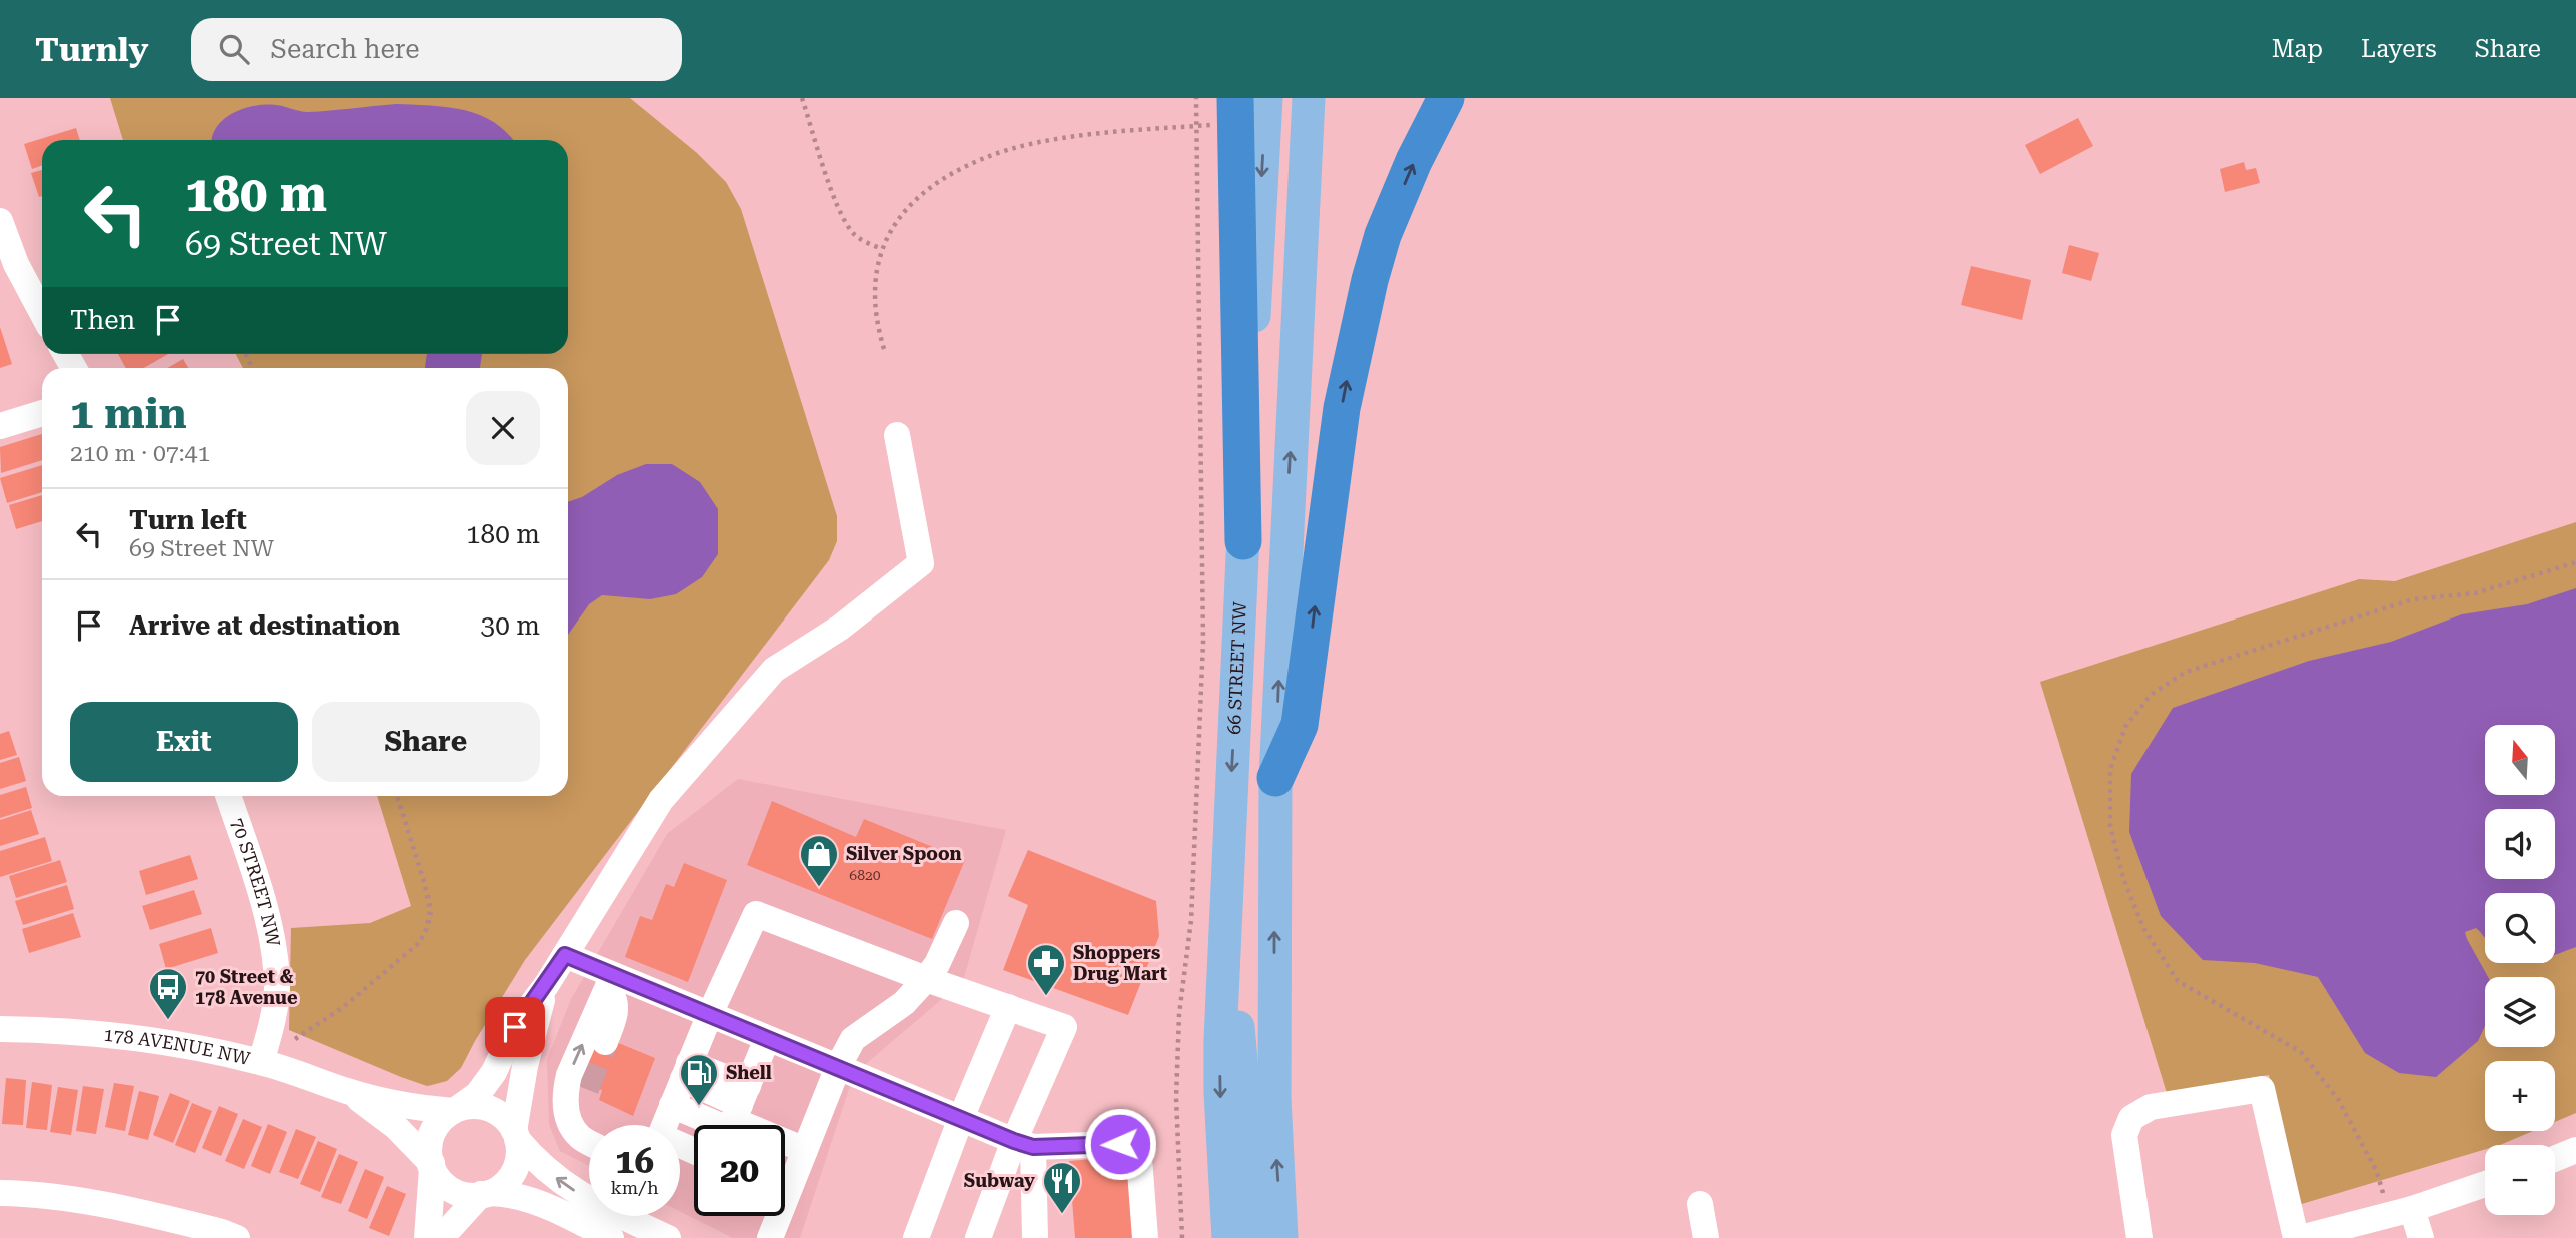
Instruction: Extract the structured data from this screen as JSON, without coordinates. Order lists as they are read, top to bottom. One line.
{"streets":{"main road":["66 STREET NW"],"street":["70 STREET NW","178 AVENUE NW"]},"crossings":[["70 STREET NW","178 AVENUE NW"]],"places":{"shop":["Silver Spoon"],"pharmacy":["Shoppers Drug Mart"],"bus stop":["70 Street & 178 Avenue"],"fuel station":["Shell"],"restaurant":["Subway"]},"house_numbers":["6820"],"north":"top","page":{"header":"Turnly","search":"Search here","nav":["Map","Layers","Share"],"turn":["180 m","69 Street NW"],"then":"Then","heading":["1 min","210 m · 07:41"],"list":[{"name":"Turn left","note":"69 Street NW","value":"180 m"},{"name":"Arrive at destination","value":"30 m"}],"buttons":["Exit","Share"],"map_buttons":["+","−"],"speed":"16 km/h","limit":"20"}}
